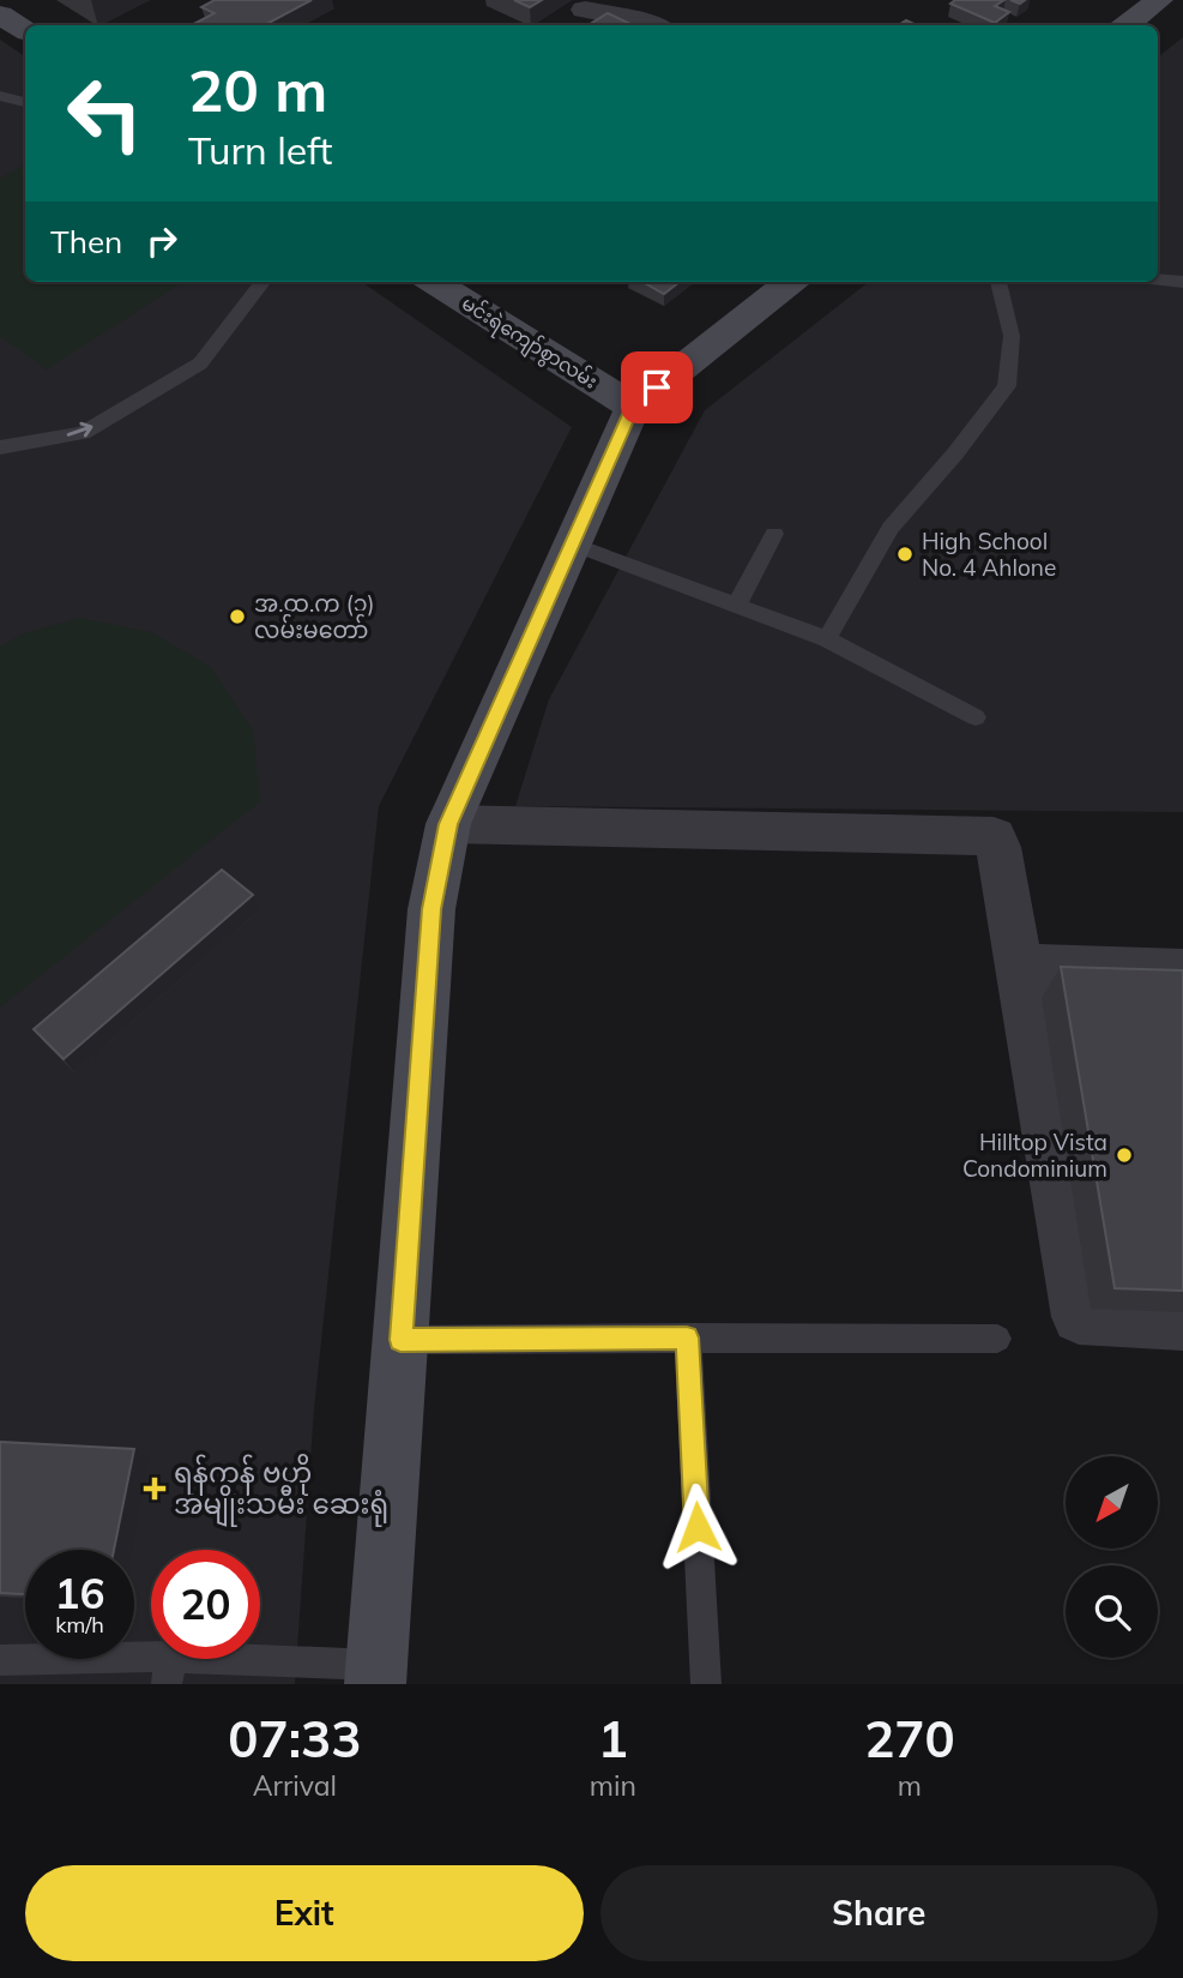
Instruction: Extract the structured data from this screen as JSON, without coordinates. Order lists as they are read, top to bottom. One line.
{"streets":{"main road":["မင်းရဲကျော်စွာလမ်း"]},"places":{"other":["High School No. 4 Ahlone","အ.ထ.က (၁) လမ်းမတော်","Hilltop Vista Condominium"],"health":["ရန်ကုန် ဗဟို အမျိုးသမီး ဆေးရုံ"]},"north":"bottom left","page":{"turn":["20 m","Turn left"],"then":"Then","speed":"16 km/h","limit":"20","eta":["07:33","Arrival","1","min","270","m"],"buttons":["Exit","Share"]}}
